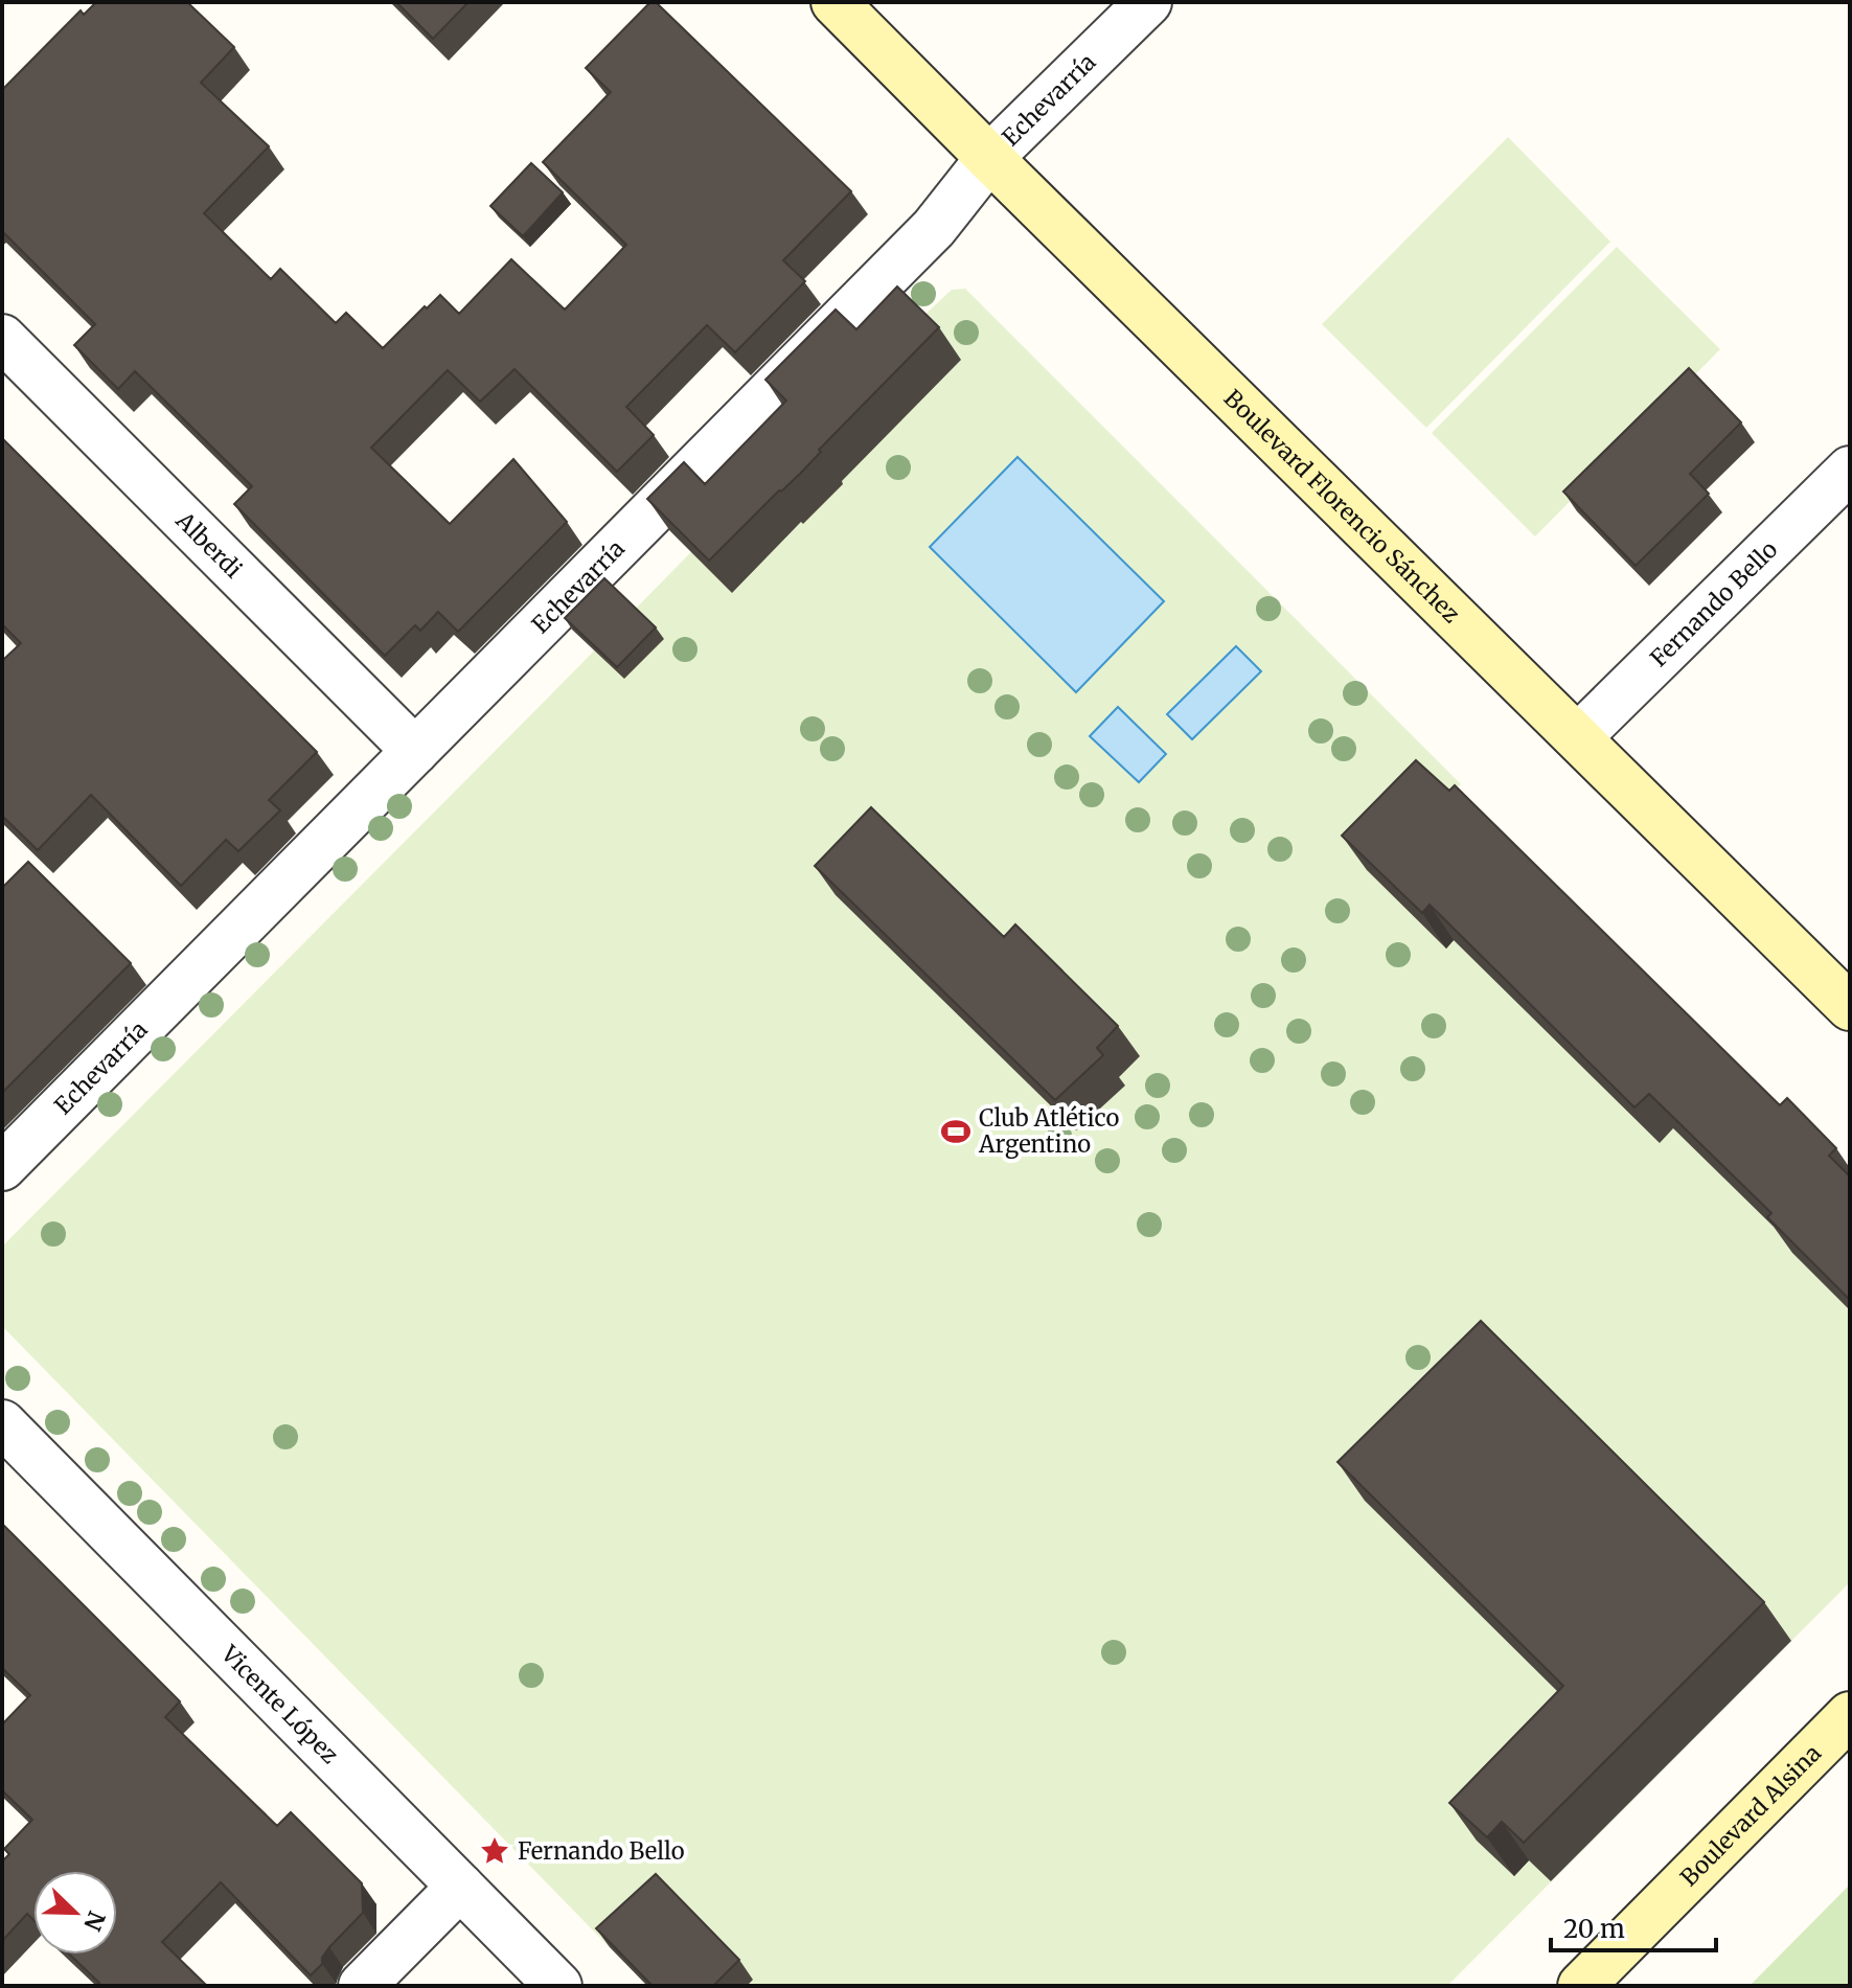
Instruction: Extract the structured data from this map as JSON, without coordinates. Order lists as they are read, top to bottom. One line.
{"streets":{"main road":["Boulevard Florencio Sánchez","Boulevard Alsina"],"street":["Echevarría","Alberdi","Fernando Bello","Vicente López"]},"crossings":[["Echevarría","Boulevard Florencio Sánchez"],["Echevarría","Alberdi"],["Boulevard Florencio Sánchez","Fernando Bello"]],"places":{"sports":["Club Atlético Argentino"],"place":["Fernando Bello"]},"scale_bar":"20 m","north":"bottom right"}
